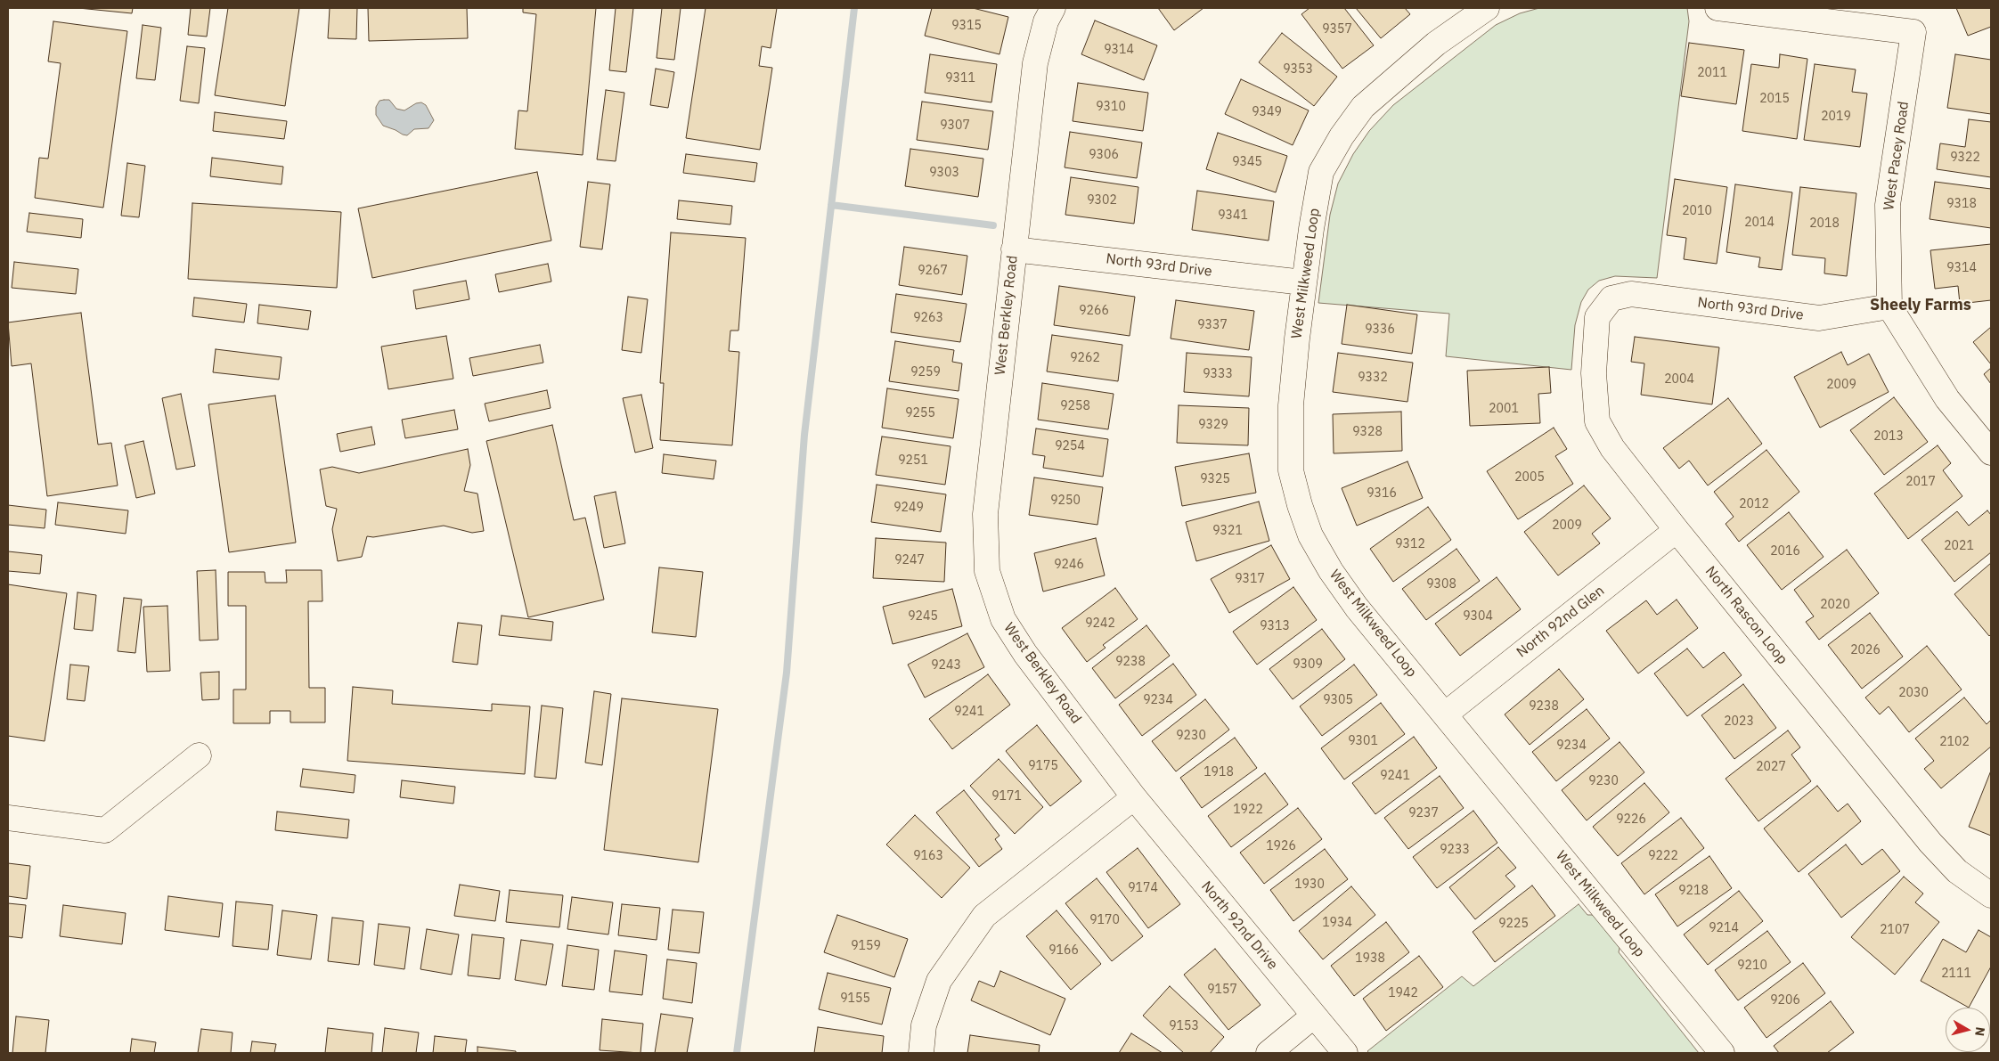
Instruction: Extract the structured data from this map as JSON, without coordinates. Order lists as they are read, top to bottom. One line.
{"streets":{"street":["West Pacey Road","North 93rd Drive","West Milkweed Loop","West Berkley Road","North Rascon Loop","North 92nd Glen","North 92nd Drive"]},"crossings":[["West Pacey Road","North 93rd Drive"],["North 93rd Drive","West Milkweed Loop"],["North 93rd Drive","West Berkley Road"],["North 93rd Drive","North Rascon Loop"],["West Milkweed Loop","North 92nd Glen"],["West Berkley Road","North 92nd Drive"],["North Rascon Loop","North 92nd Glen"]],"districts":["Sheely Farms"],"house_numbers":["9315","9357","9314","9353","2011","9311","2015","9310","9349","2019","9307","9306","9322","9345","9303","9302","9318","2010","9341","2014","2018","9314","9267","9266","9263","9337","9336","9262","9259","9333","9332","2004","2009","9258","2001","9255","9329","9328","2013","9254","9251","2005","9325","2017","9316","9250","2012","9249","2009","9321","9312","2021","2016","9247","9246","9317","9308","2020","9245","9304","9242","9313","2026","9238","9309","9243","2030","9234","9305","9238","9241","2023","9230","9301","2102","9234","9175","2027","1918","9241","9230","9171","1922","9237","9226","1926","9233","9163","9222","1930","9174","9218","9170","1934","9225","9214","2107","9159","9166","1938","9210","2111","9157","1942","9155","9206","9153"],"north":"right"}
